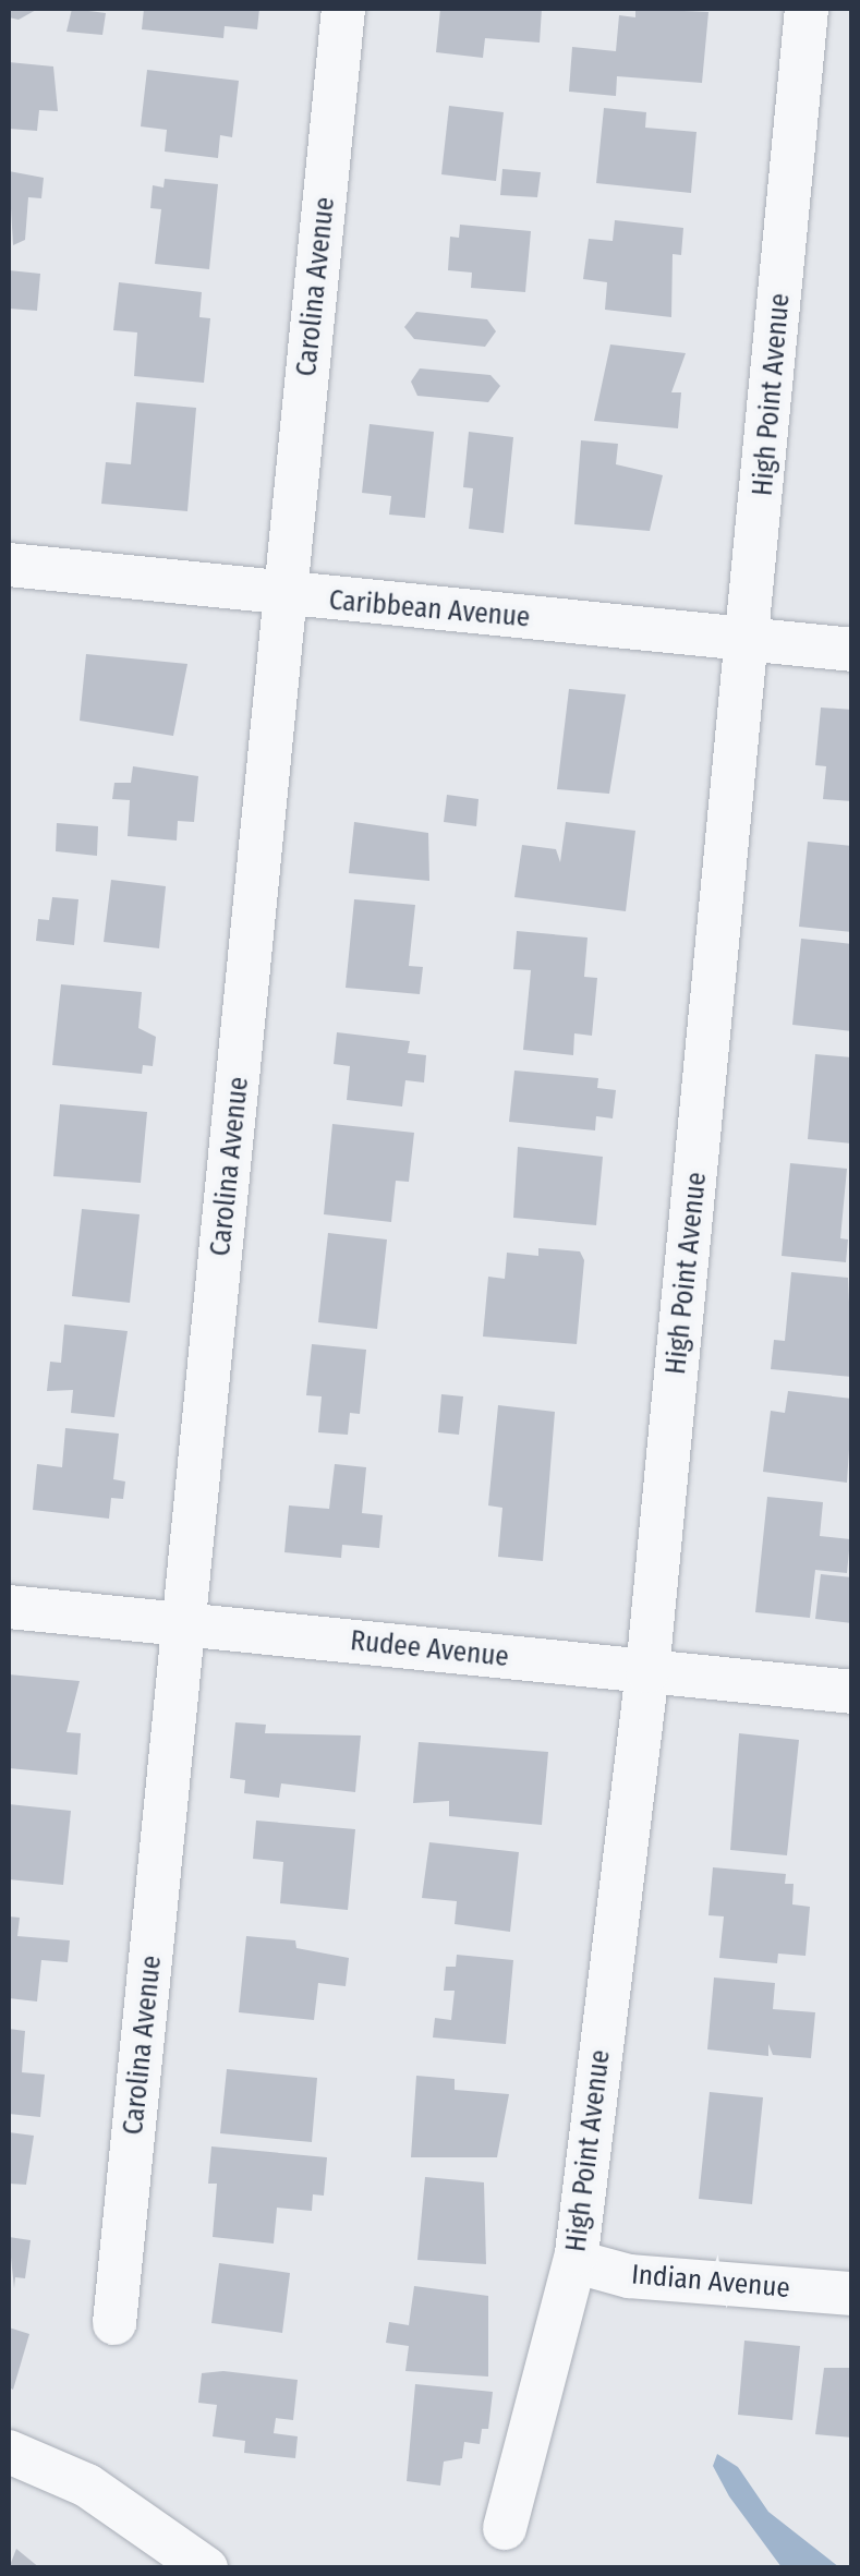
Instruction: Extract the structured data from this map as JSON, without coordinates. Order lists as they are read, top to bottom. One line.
{"streets":{"street":["Carolina Avenue","High Point Avenue","Caribbean Avenue","Rudee Avenue","Indian Avenue"]},"crossings":[["Carolina Avenue","Caribbean Avenue"],["Carolina Avenue","Rudee Avenue"],["High Point Avenue","Caribbean Avenue"],["High Point Avenue","Rudee Avenue"],["High Point Avenue","Indian Avenue"]]}
